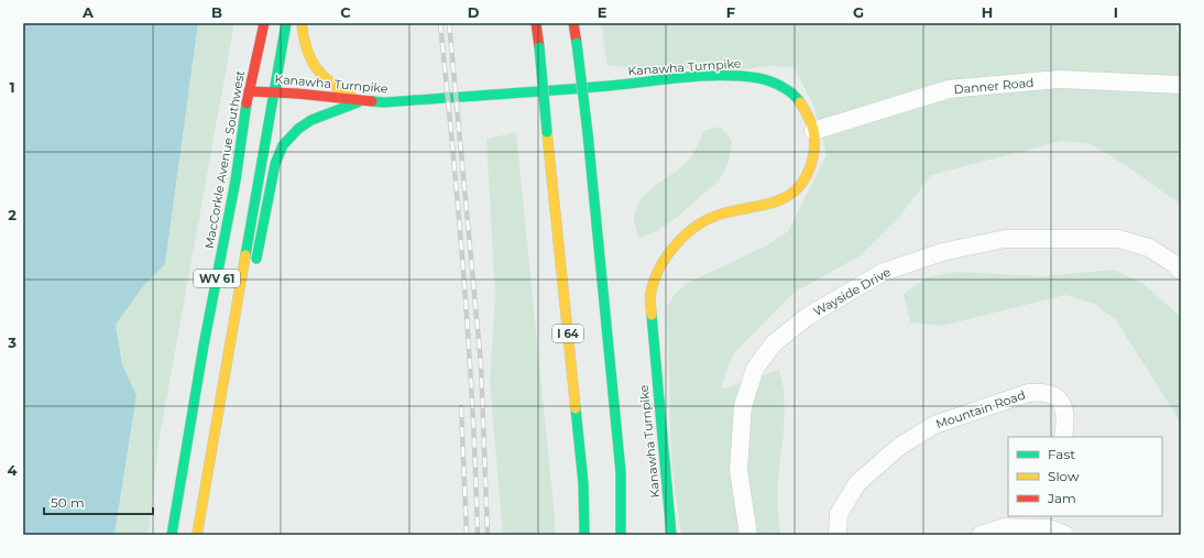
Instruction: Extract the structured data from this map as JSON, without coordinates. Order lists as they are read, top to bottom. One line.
{"streets":{"main road":["Kanawha Turnpike","MacCorkle Avenue Southwest","WV 61","I 64"],"street":["Danner Road","Wayside Drive","Mountain Road"]},"crossings":[["Kanawha Turnpike","Danner Road"],["Kanawha Turnpike","MacCorkle Avenue Southwest"],["Kanawha Turnpike","WV 61"]],"legend":["Fast","Slow","Jam"],"scale_bar":"50 m","grid":{"columns":["A","B","C","D","E","F","G","H","I"],"rows":["1","2","3","4"]}}
